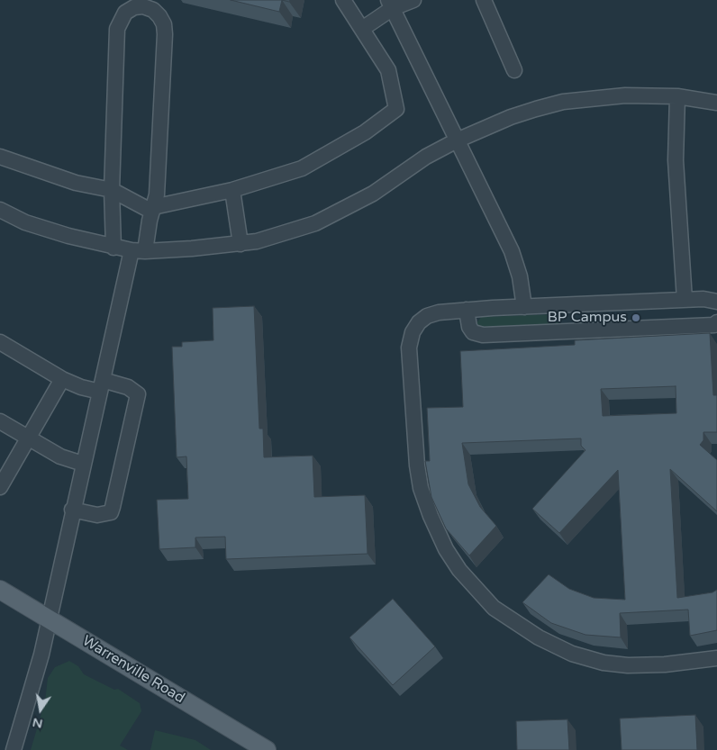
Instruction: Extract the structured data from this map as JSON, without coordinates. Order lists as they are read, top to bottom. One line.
{"streets":{"main road":["Warrenville Road"]},"places":["BP Campus"],"north":"bottom"}
